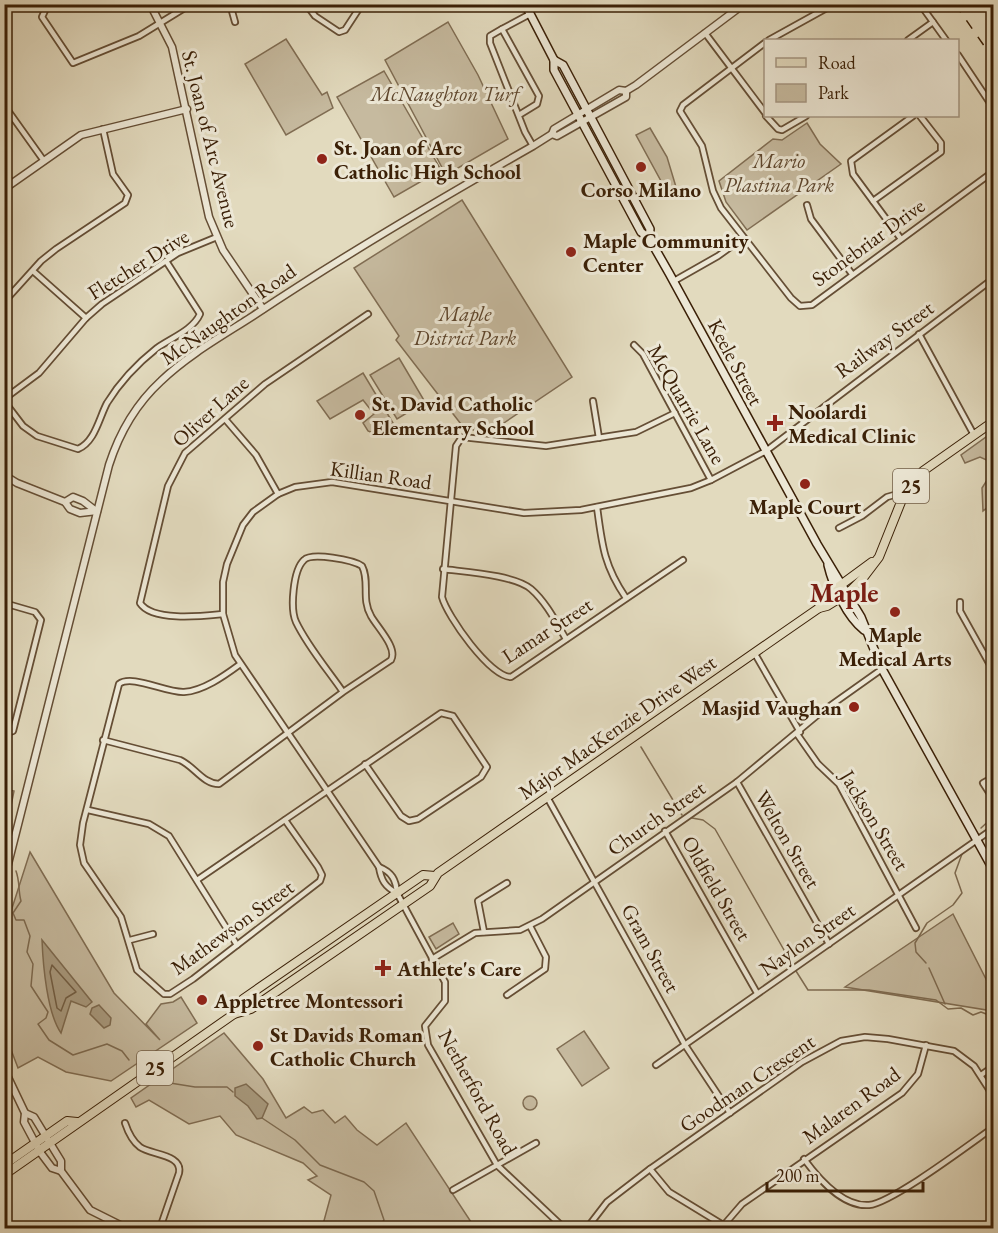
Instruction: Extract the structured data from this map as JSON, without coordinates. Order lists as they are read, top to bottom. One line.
{"streets":{"main road":["Keele Street","25","Major MacKenzie Drive West"],"street":["St. Joan of Arc Avenue","Stonebriar Drive","Fletcher Drive","McNaughton Road","Railway Street","McQuarrie Lane","Oliver Lane","Killian Road","Lamar Street","Church Street","Jackson Street","Welton Street","Oldfield Street","Mathewson Street","Naylon Street","Gram Street","Goodman Crescent","Netherford Road","Malaren Road"]},"crossings":[["St. Joan of Arc Avenue","Fletcher Drive"],["St. Joan of Arc Avenue","McNaughton Road"],["McNaughton Road","Keele Street"],["Railway Street","Keele Street"],["Railway Street","Killian Road"],["Keele Street","Killian Road"],["Keele Street","Major MacKenzie Drive West"],["Keele Street","Church Street"],["Keele Street","Naylon Street"],["McQuarrie Lane","Killian Road"],["Oliver Lane","Killian Road"],["Killian Road","Lamar Street"],["Killian Road","Major MacKenzie Drive West"],["Killian Road","Mathewson Street"],["Killian Road","Netherford Road"],["Major MacKenzie Drive West","Jackson Street"],["Major MacKenzie Drive West","Gram Street"],["Major MacKenzie Drive West","Netherford Road"],["Church Street","Jackson Street"],["Church Street","Welton Street"],["Church Street","Oldfield Street"],["Church Street","Gram Street"],["Church Street","Netherford Road"],["Jackson Street","Naylon Street"],["Welton Street","Naylon Street"],["Oldfield Street","Naylon Street"],["Naylon Street","Gram Street"],["Gram Street","Goodman Crescent"],["Goodman Crescent","Malaren Road"]],"districts":["Maple"],"parks":["McNaughton Turf","Mario Plastina Park","Maple District Park"],"places":{"other":["St. Joan of Arc Catholic High School","Corso Milano","Maple Community Center","St. David Catholic Elementary School","Maple Court","Maple Medical Arts","Masjid Vaughan","Appletree Montessori","St Davids Roman Catholic Church"],"health":["Noolardi Medical Clinic","Athlete's Care"]},"legend":["Road","Park"],"scale_bar":"200 m"}
